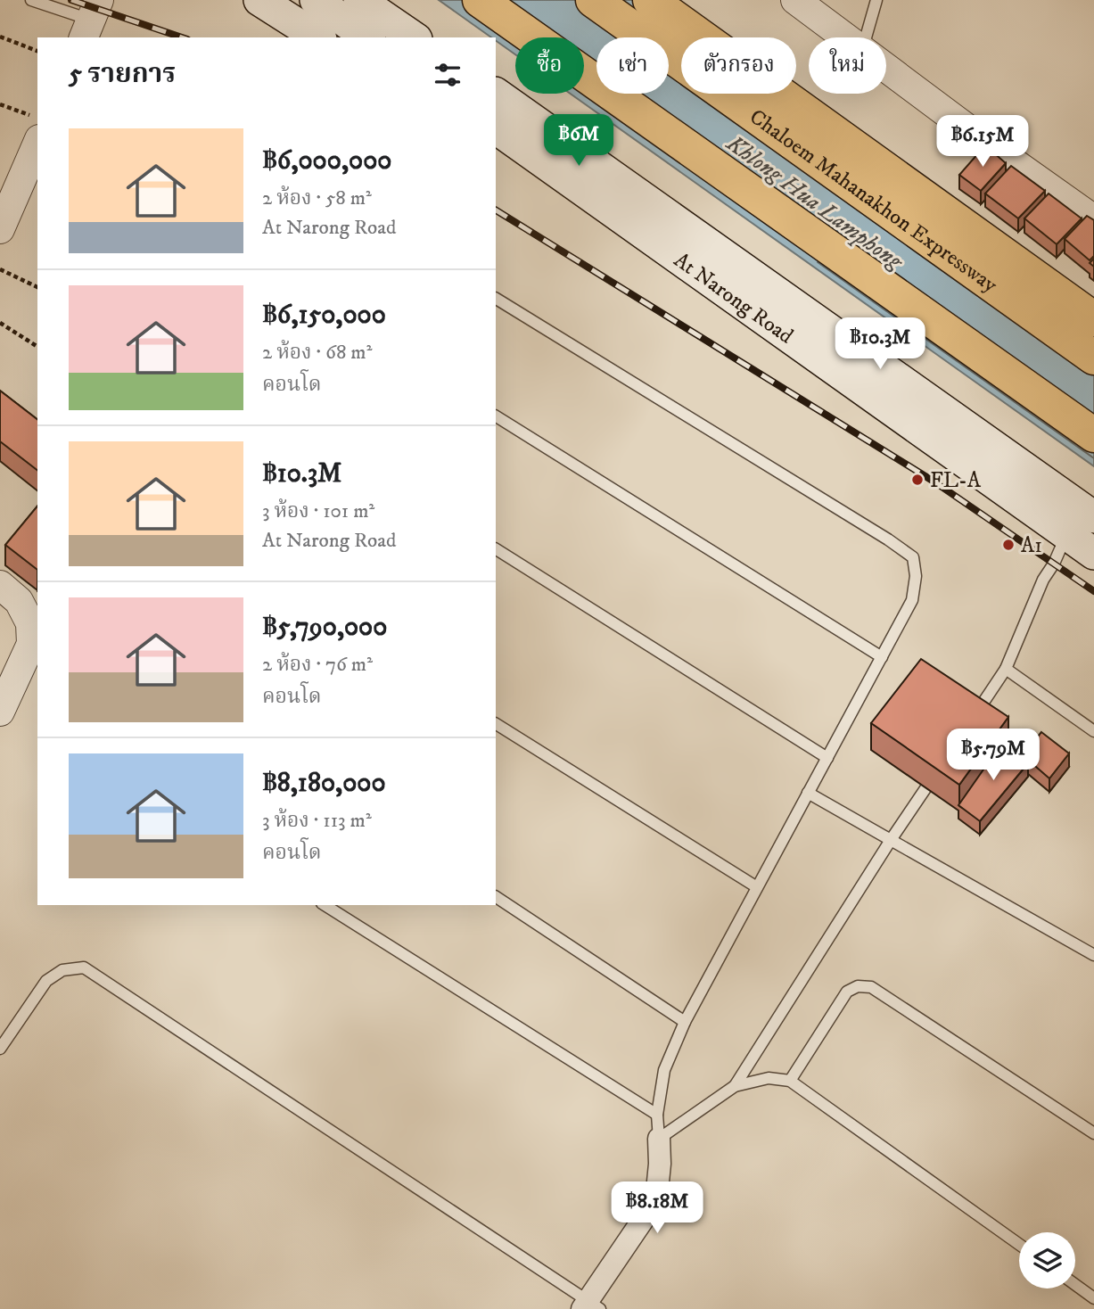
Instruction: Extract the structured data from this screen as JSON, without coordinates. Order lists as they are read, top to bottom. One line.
{"streets":{"highway":["Chaloem Mahanakhon Expressway"],"main road":["At Narong Road"]},"water":["Khlong Hua Lamphong"],"places":["FL-A","A1"],"page":{"chip":["ซื้อ","เช่า","ตัวกรอง","ใหม่"],"heading":"5 รายการ","list":[{"name":"฿6,000,000","note":"2 ห้อง · 58 m² · At Narong Road"},{"name":"฿6,150,000","note":"2 ห้อง · 68 m² · คอนโด"},{"name":"฿10.3M","note":"3 ห้อง · 101 m² · At Narong Road"},{"name":"฿5,790,000","note":"2 ห้อง · 76 m² · คอนโด"},{"name":"฿8,180,000","note":"3 ห้อง · 113 m² · คอนโด"}],"price":["฿6M","฿6.15M","฿10.3M","฿5.79M","฿8.18M"]}}
